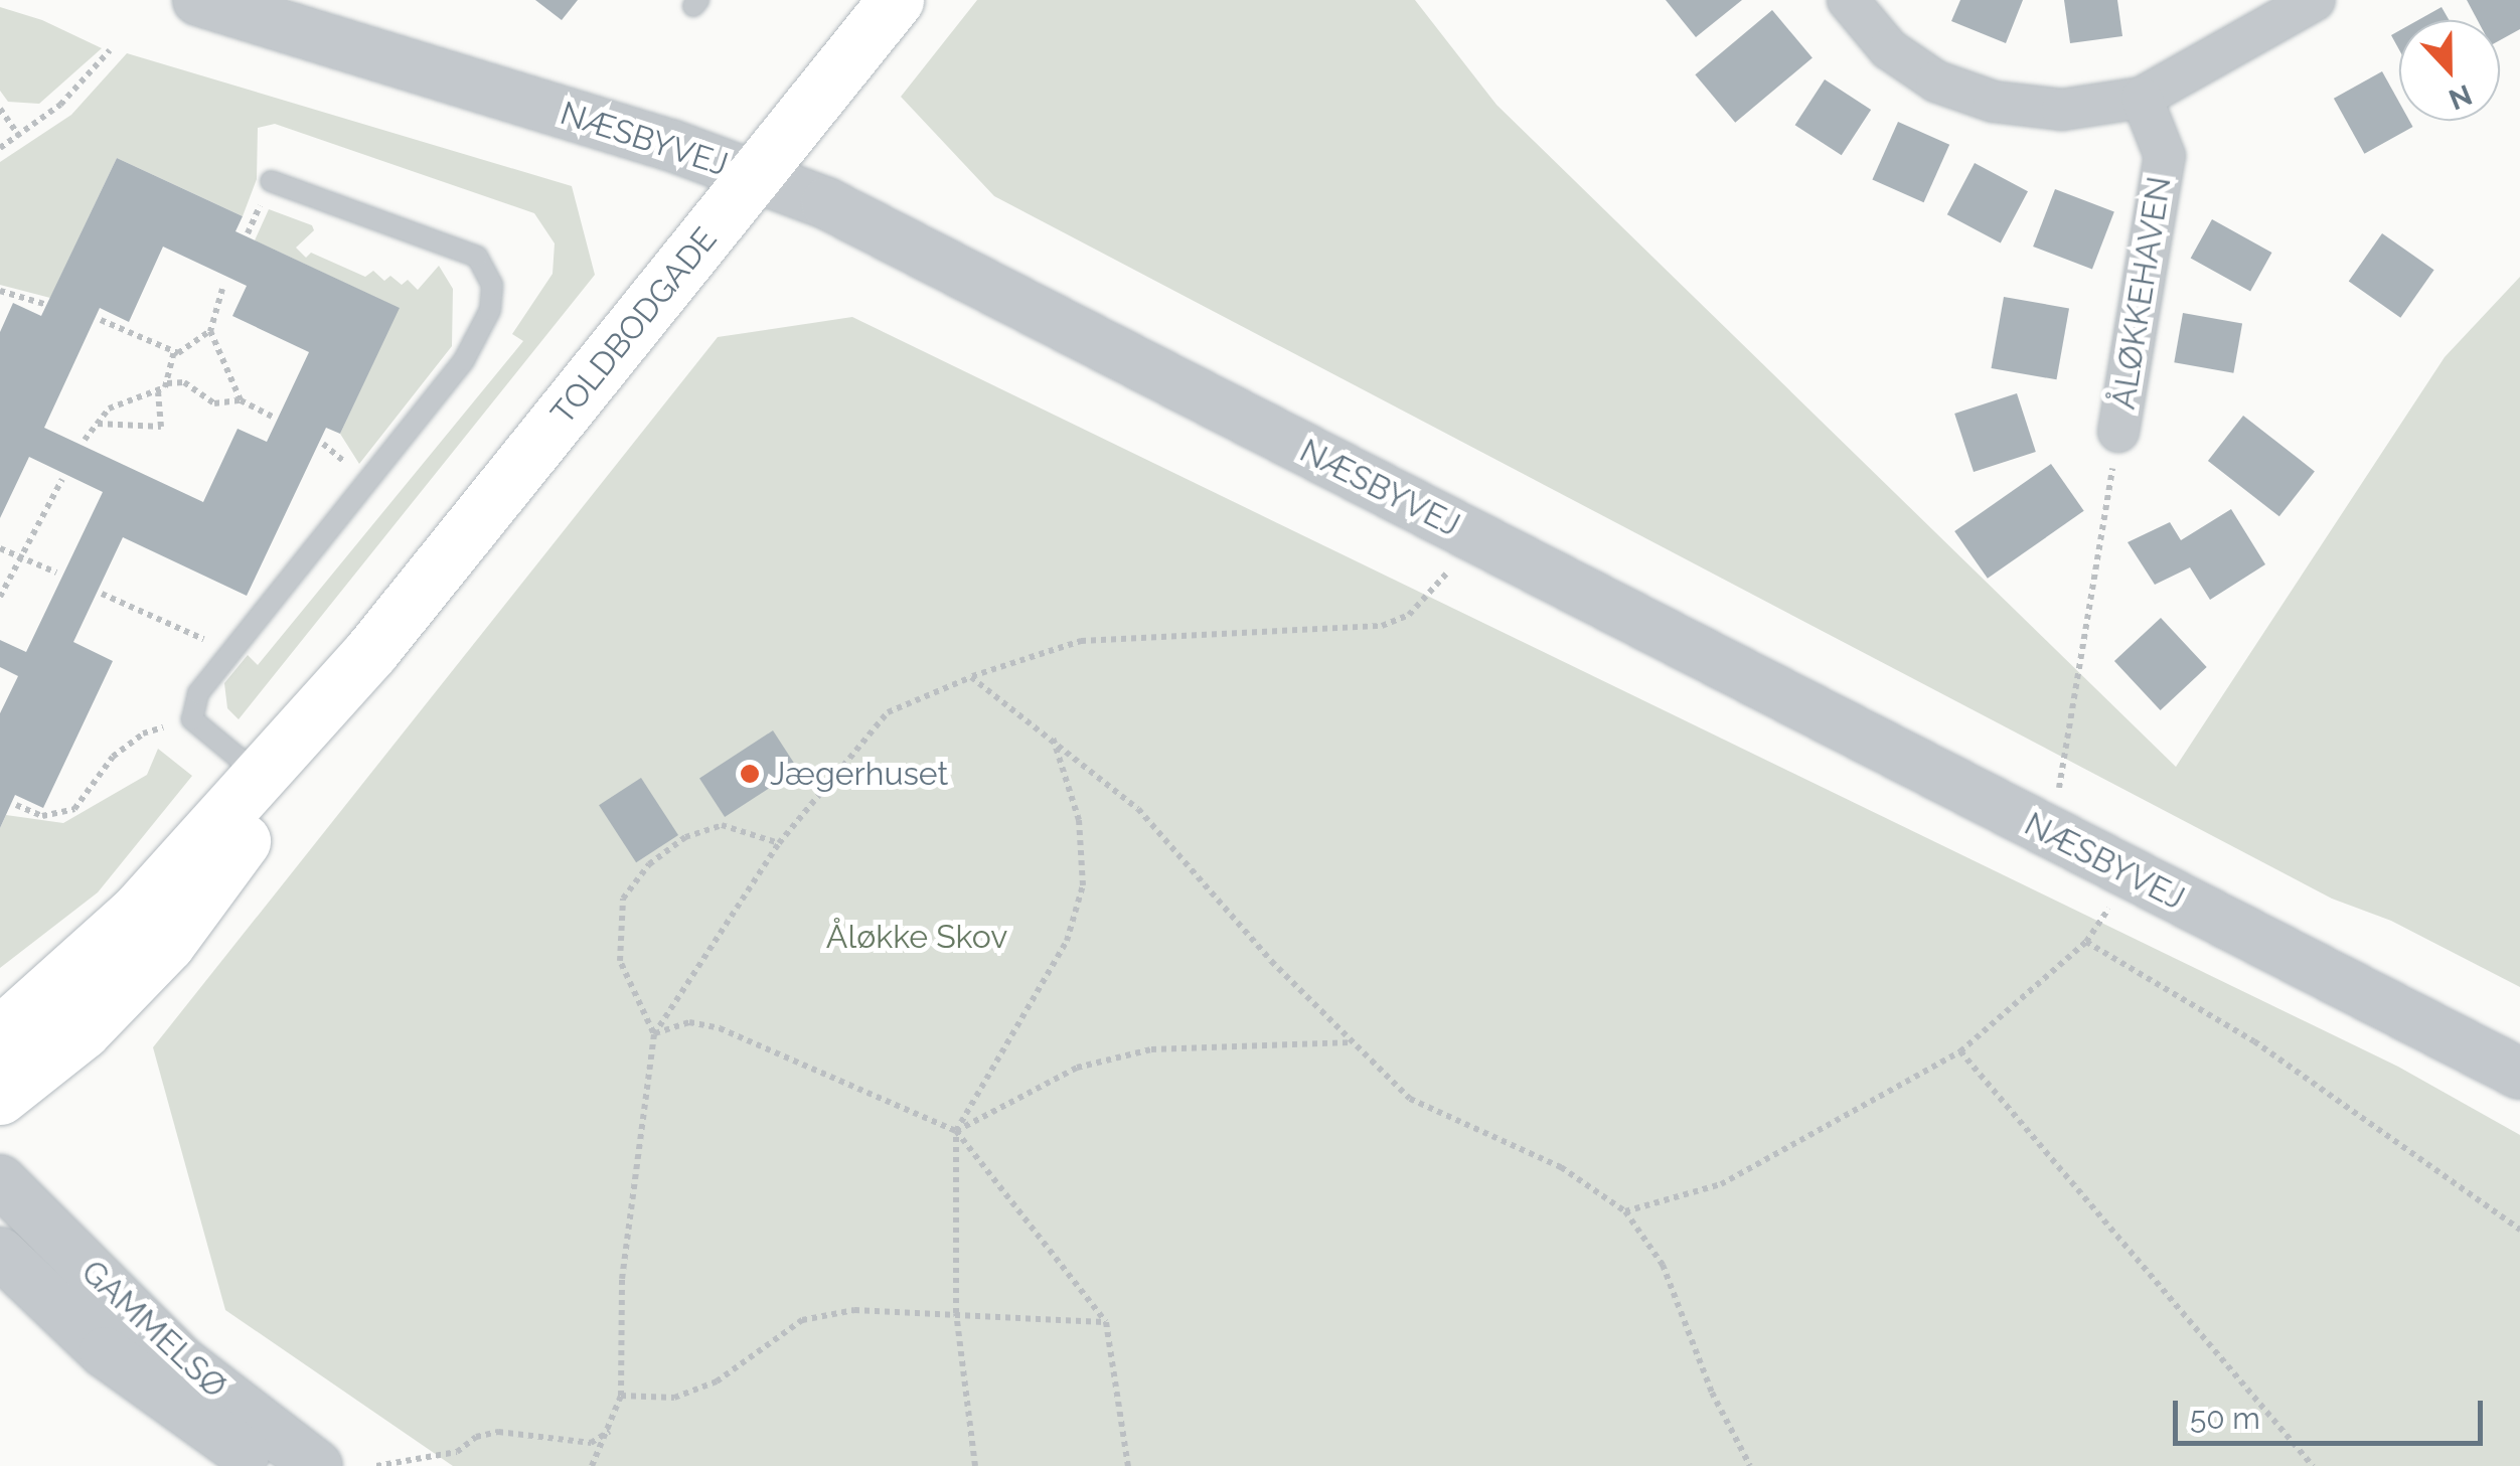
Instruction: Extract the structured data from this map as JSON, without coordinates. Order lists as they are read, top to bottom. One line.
{"streets":{"main road":["TOLDBODGADE"],"street":["NÆSBYVEJ","ÅLØKKEHAVEN","GAMMELSØ"]},"crossings":[["NÆSBYVEJ","TOLDBODGADE"]],"parks":["Åløkke Skov"],"places":["Jægerhuset"],"scale_bar":"50 m","north":"bottom"}
